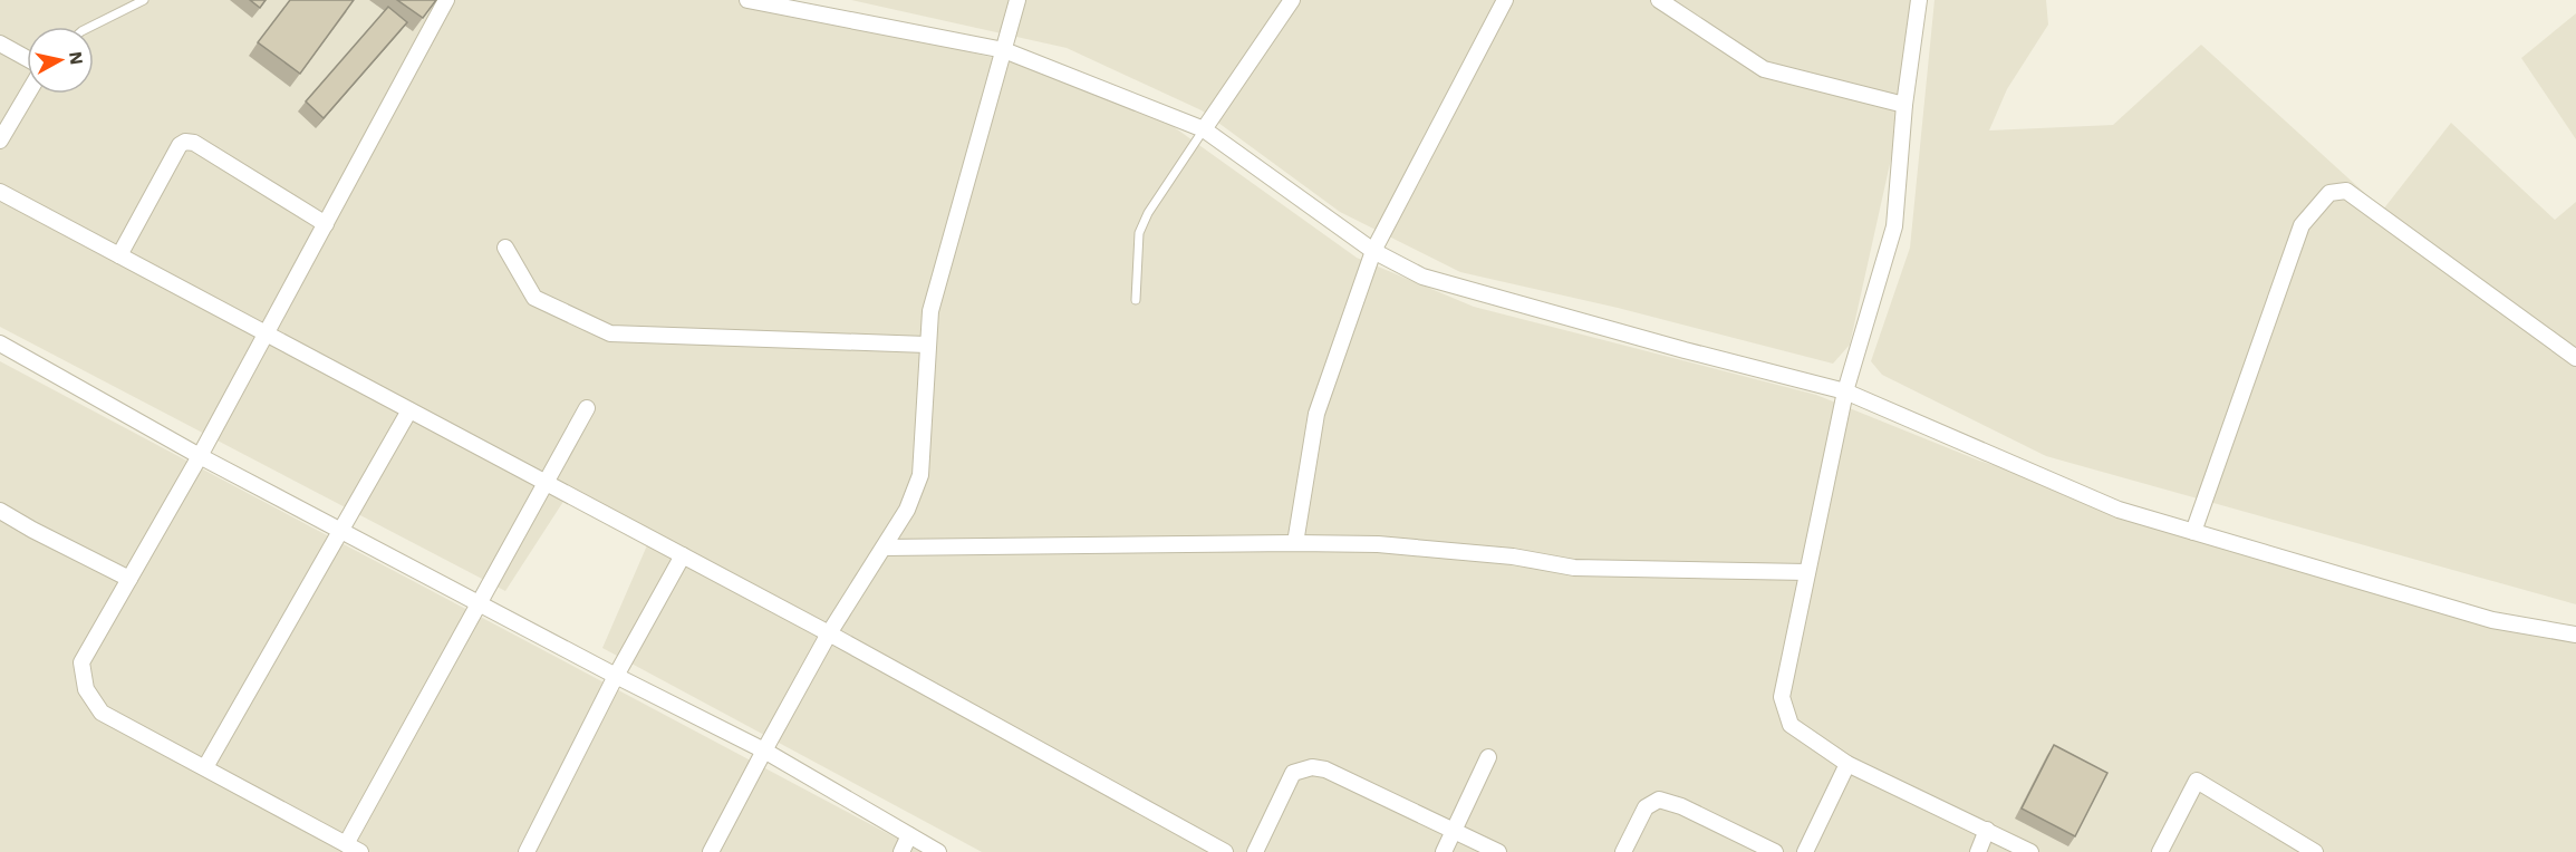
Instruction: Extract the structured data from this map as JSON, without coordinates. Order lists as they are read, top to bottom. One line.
{"north":"right"}
